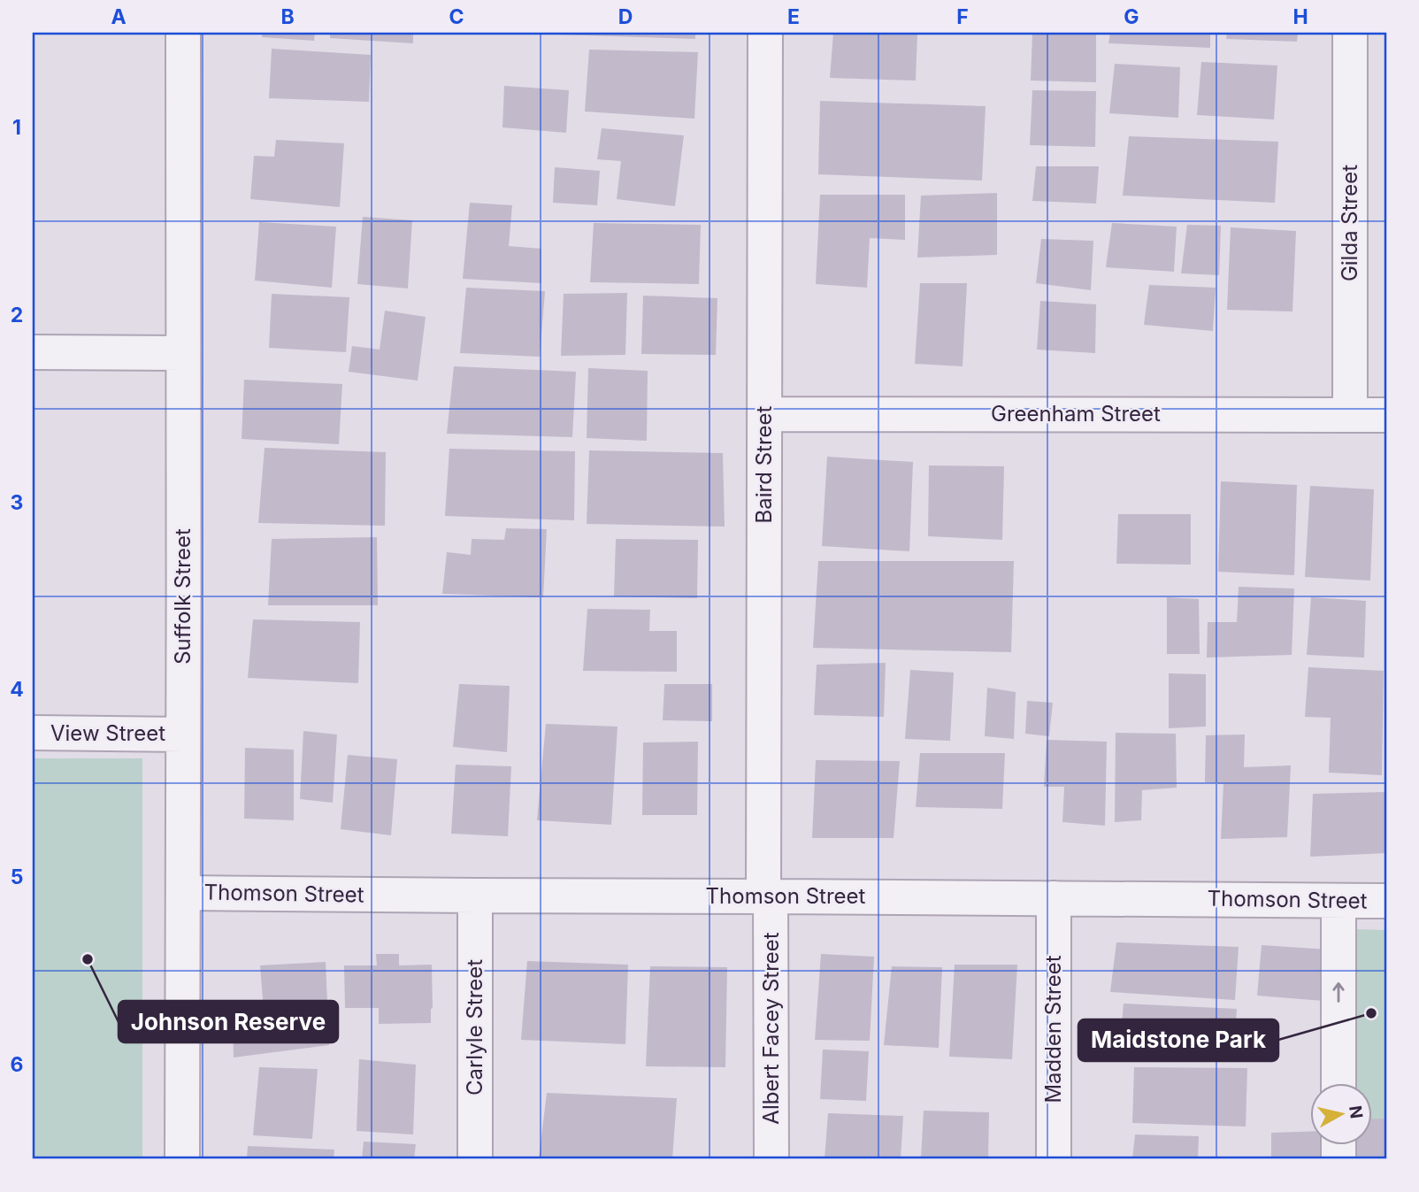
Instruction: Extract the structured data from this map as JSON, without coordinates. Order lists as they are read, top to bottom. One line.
{"streets":{"street":["Gilda Street","Greenham Street","Baird Street","Suffolk Street","View Street","Thomson Street","Carlyle Street","Albert Facey Street","Madden Street"]},"crossings":[["Gilda Street","Greenham Street"],["Greenham Street","Baird Street"],["Baird Street","Thomson Street"],["Baird Street","Albert Facey Street"],["Suffolk Street","View Street"],["Suffolk Street","Thomson Street"],["Thomson Street","Carlyle Street"],["Thomson Street","Albert Facey Street"],["Thomson Street","Madden Street"]],"places":["Johnson Reserve","Maidstone Park"],"north":"right","grid":{"columns":["A","B","C","D","E","F","G","H"],"rows":["1","2","3","4","5","6"]}}
